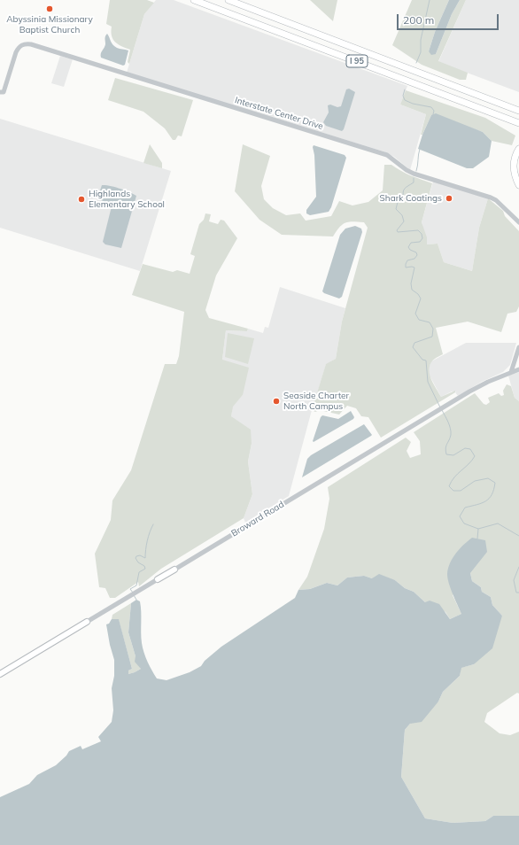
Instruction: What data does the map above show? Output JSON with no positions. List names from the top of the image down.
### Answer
{
  "streets": {
    "highway": ["I 95"],
    "main road": ["Broward Road"],
    "street": ["Interstate Center Drive"]
  },
  "places": [
    "Abyssinia Missionary Baptist Church",
    "Shark Coatings",
    "Highlands Elementary School",
    "Seaside Charter North Campus"
  ],
  "scale_bar": "200 m"
}
